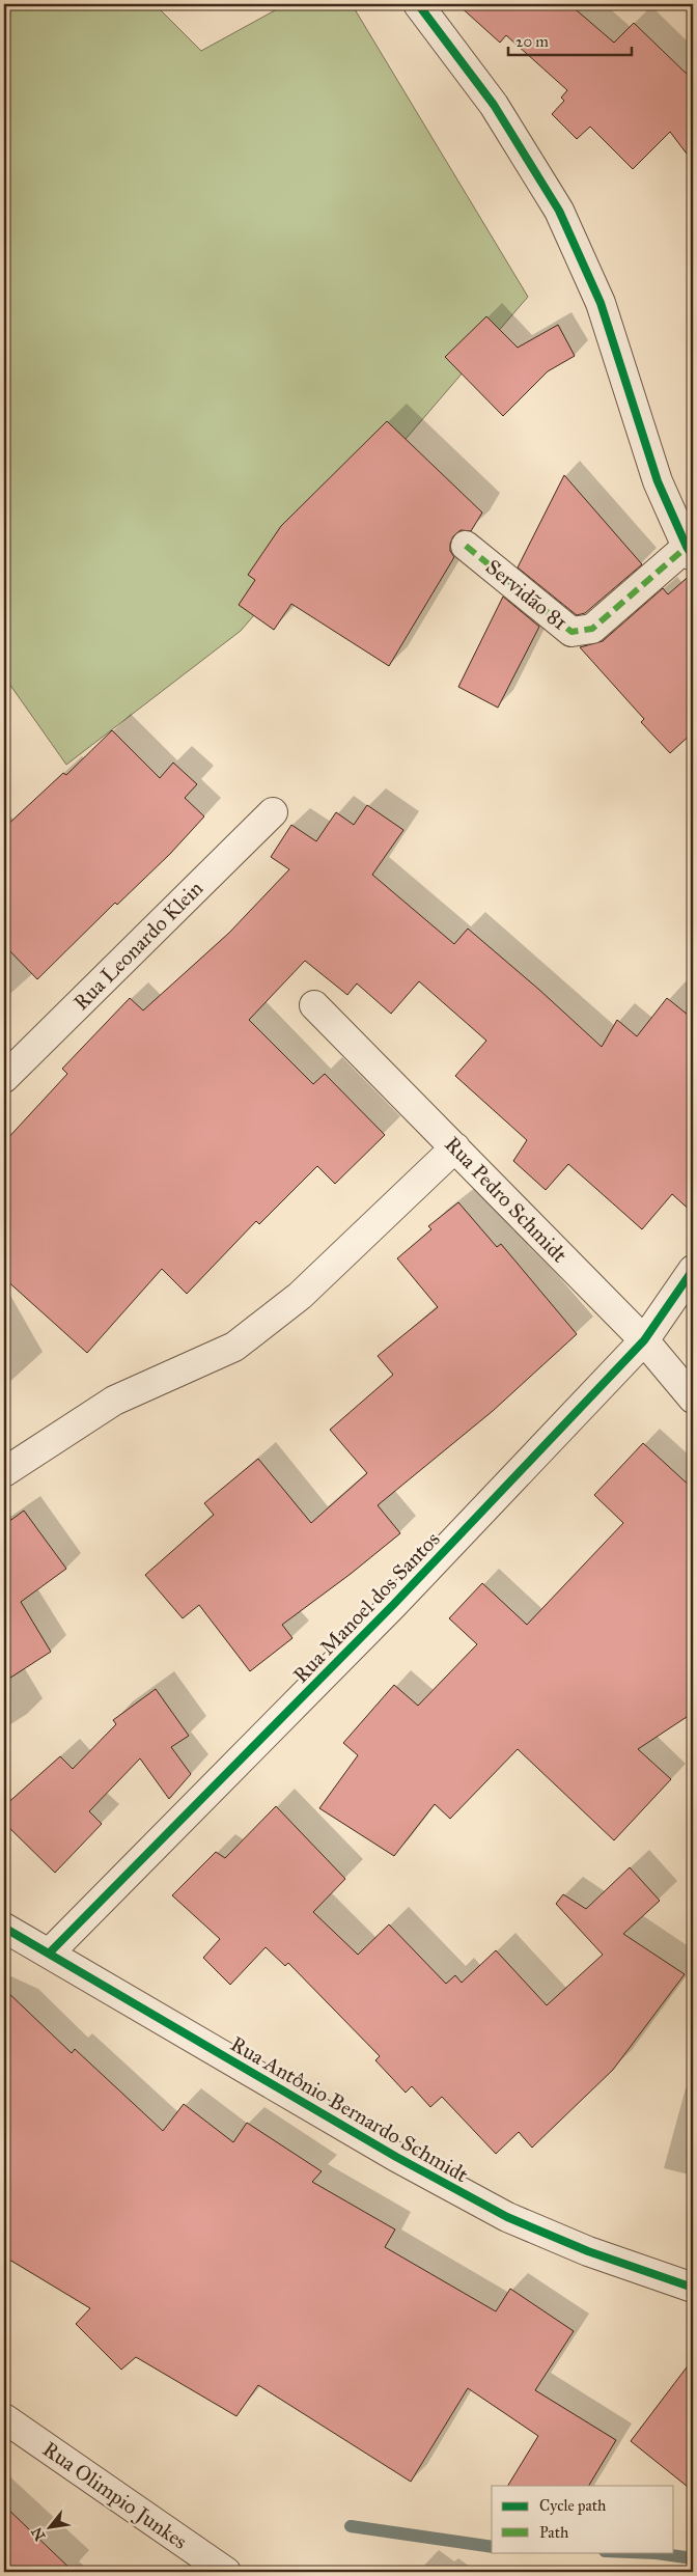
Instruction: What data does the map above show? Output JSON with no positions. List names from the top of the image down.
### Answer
{
  "streets": {
    "street": [
      "Servidão 81",
      "Rua Leonardo Klein",
      "Rua Pedro Schmidt",
      "Rua Manoel dos Santos",
      "Rua Antônio Bernardo Schmidt",
      "Rua Olimpio Junkes"
    ]
  },
  "crossings": [
    ["Rua Pedro Schmidt", "Rua Manoel dos Santos"],
    ["Rua Manoel dos Santos", "Rua Antônio Bernardo Schmidt"]
  ],
  "legend": ["Cycle path", "Path"],
  "scale_bar": "20 m",
  "north": "bottom left"
}
